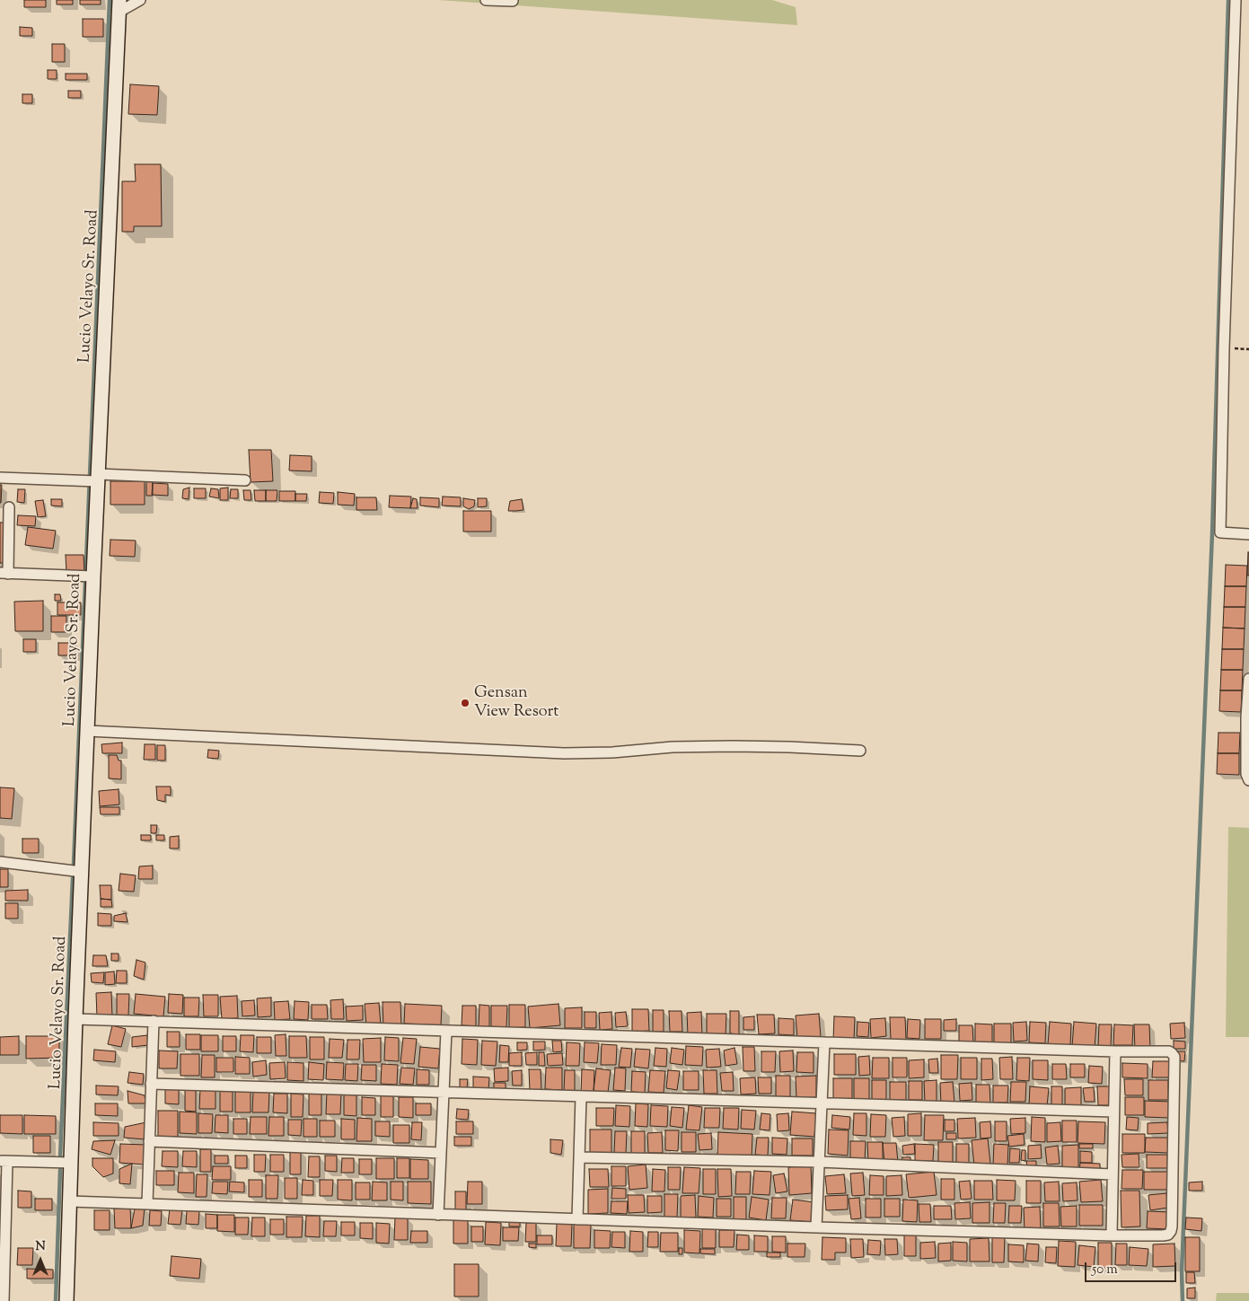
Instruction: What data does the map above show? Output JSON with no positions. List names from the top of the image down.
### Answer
{
  "streets": {
    "main road": ["Lucio Velayo Sr. Road"]
  },
  "places": ["Gensan View Resort"],
  "scale_bar": "50 m",
  "north": "top"
}
